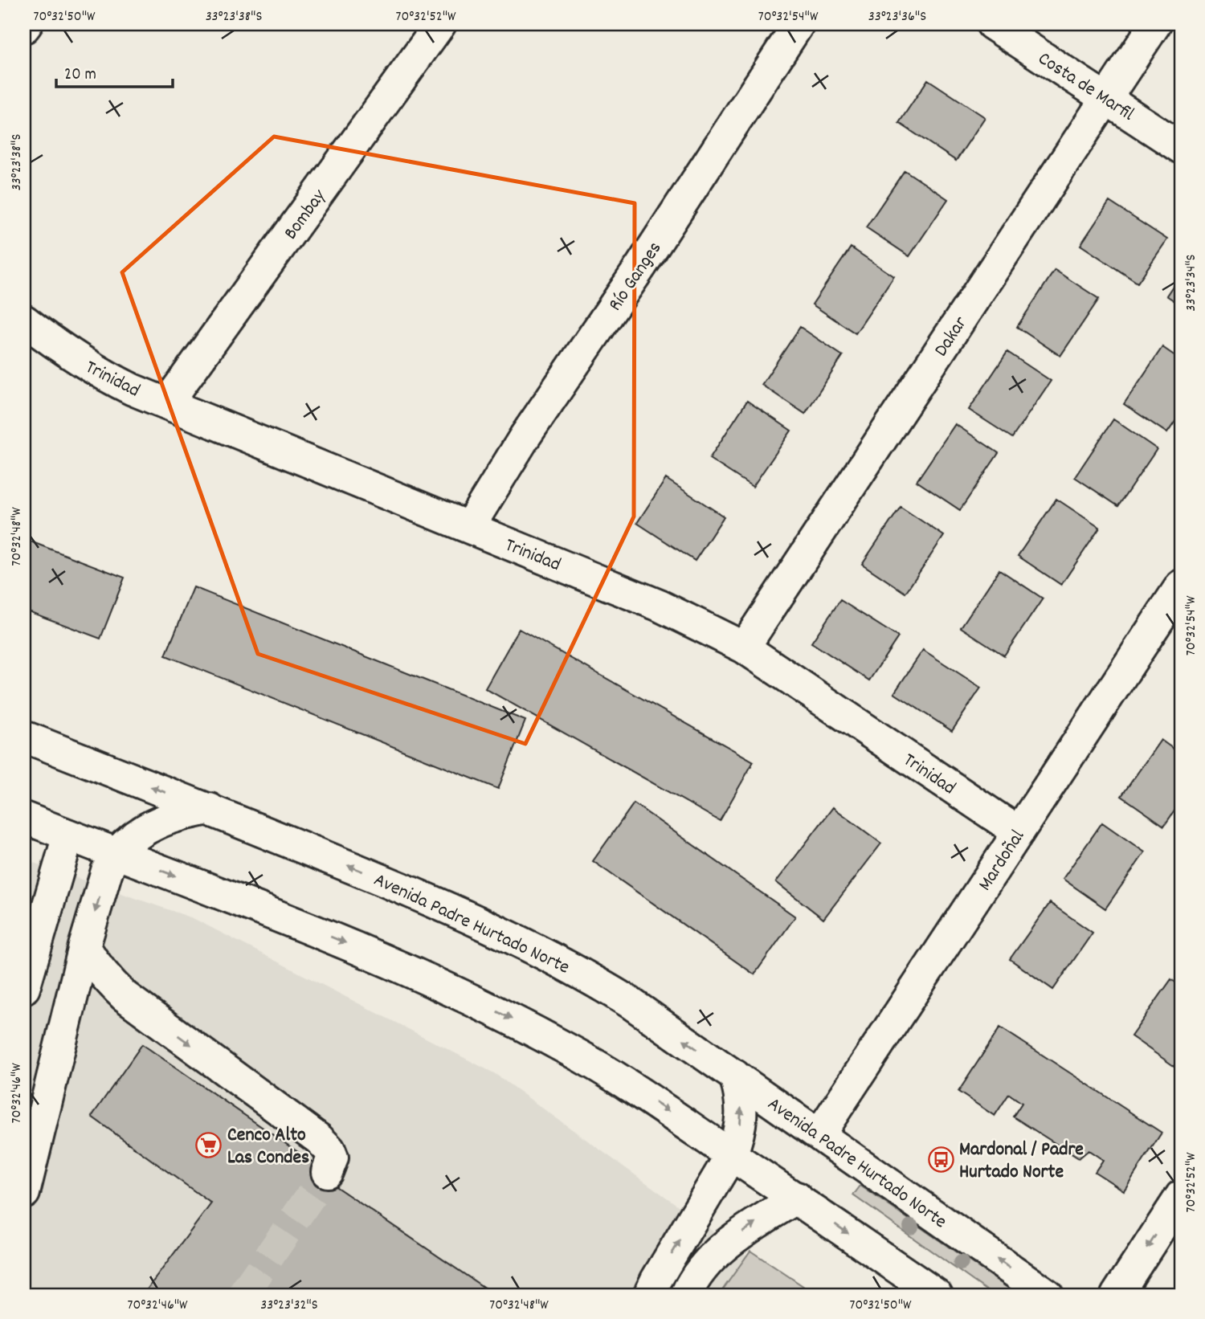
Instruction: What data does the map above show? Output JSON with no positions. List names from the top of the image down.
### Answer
{
  "streets": {
    "street": [
      "Costa de Marfil",
      "Bombay",
      "Río Ganges",
      "Dakar",
      "Trinidad",
      "Mardoñal",
      "Avenida Padre Hurtado Norte"
    ]
  },
  "crossings": [
    ["Costa de Marfil", "Dakar"],
    ["Bombay", "Trinidad"],
    ["Río Ganges", "Trinidad"],
    ["Dakar", "Trinidad"],
    ["Trinidad", "Mardoñal"],
    ["Mardoñal", "Avenida Padre Hurtado Norte"]
  ],
  "places": {
    "supermarket": ["Cenco Alto Las Condes"],
    "bus stop": ["Mardonal / Padre Hurtado Norte"]
  },
  "scale_bar": "20 m",
  "coordinates": [
    "70°32'50\"W",
    "33°23'38\"S",
    "70°32'52\"W",
    "70°32'54\"W",
    "33°23'36\"S",
    "33°23'34\"S",
    "70°32'48\"W",
    "70°32'46\"W",
    "33°23'32\"S"
  ]
}
